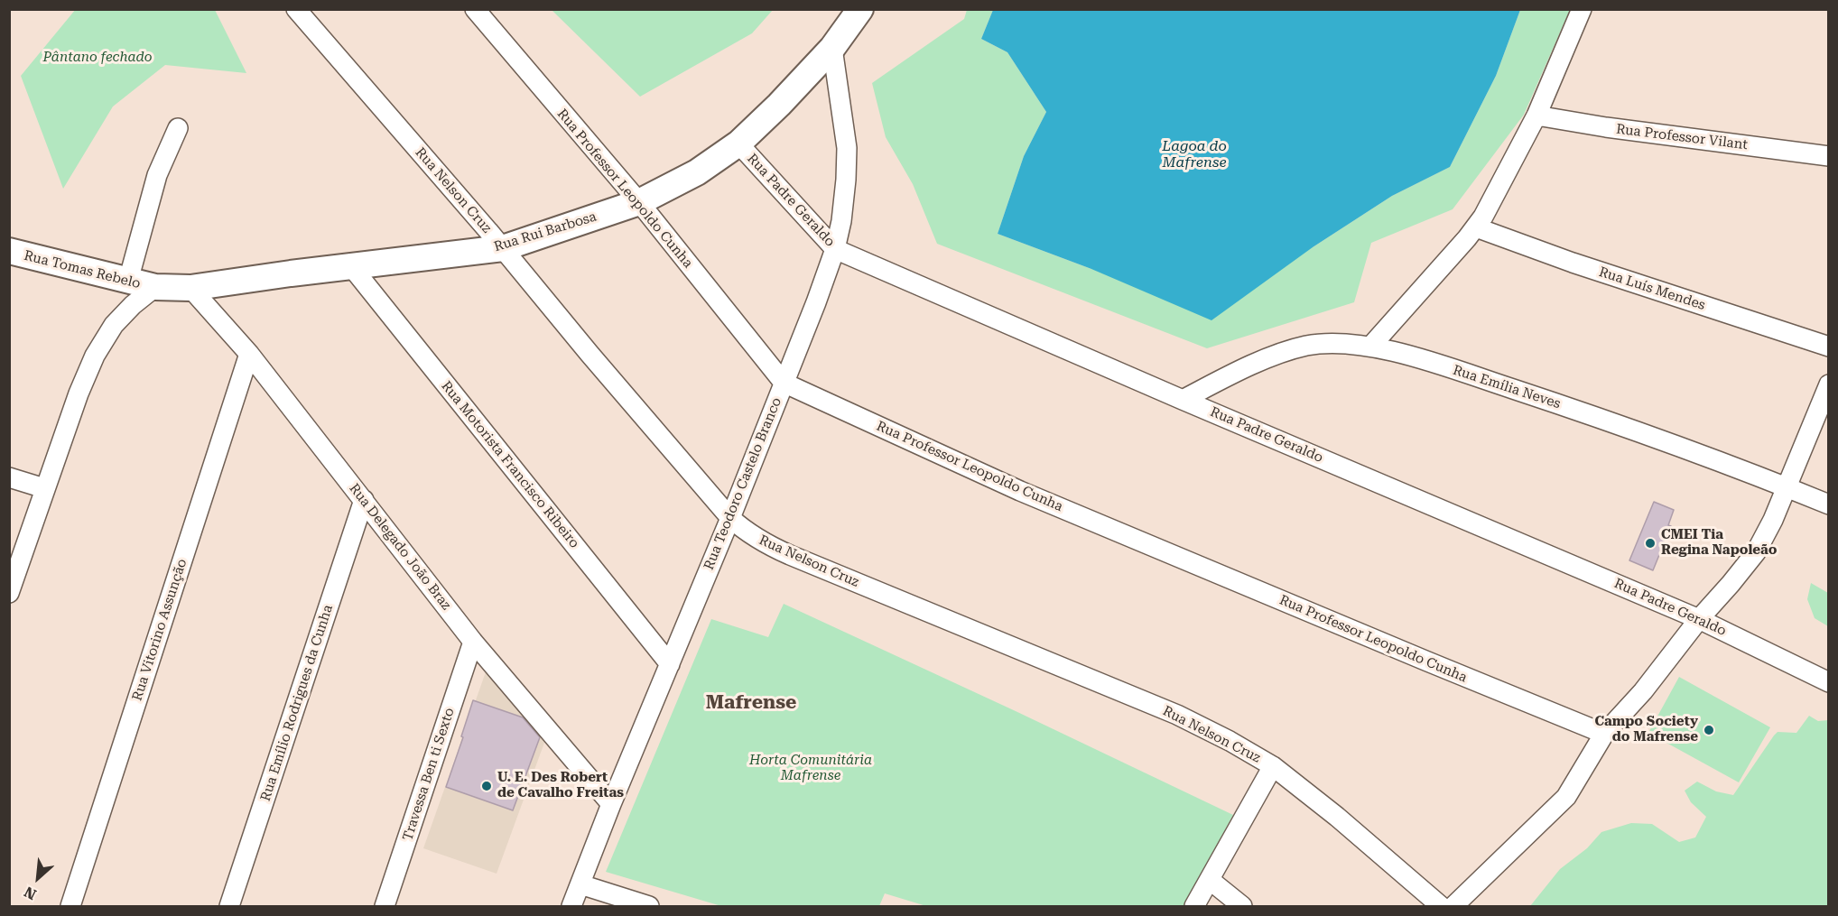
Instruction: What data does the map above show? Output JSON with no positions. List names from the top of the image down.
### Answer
{
  "streets": {
    "street": [
      "Rua Professor Vilant",
      "Rua Professor Leopoldo Cunha",
      "Rua Nelson Cruz",
      "Rua Padre Geraldo",
      "Rua Rui Barbosa",
      "Rua Tomas Rebelo",
      "Rua Luís Mendes",
      "Rua Emília Neves",
      "Rua Motorista Francisco Ribeiro",
      "Rua Teodoro Castelo Branco",
      "Rua Delegado João Braz",
      "Rua Vitorino Assunção",
      "Rua Emílio Rodrigues da Cunha",
      "Travessa Ben ti Sexto"
    ]
  },
  "crossings": [
    ["Rua Professor Leopoldo Cunha", "Rua Rui Barbosa"],
    ["Rua Professor Leopoldo Cunha", "Rua Teodoro Castelo Branco"],
    ["Rua Nelson Cruz", "Rua Rui Barbosa"],
    ["Rua Nelson Cruz", "Rua Teodoro Castelo Branco"],
    ["Rua Padre Geraldo", "Rua Rui Barbosa"],
    ["Rua Padre Geraldo", "Rua Emília Neves"],
    ["Rua Padre Geraldo", "Rua Teodoro Castelo Branco"],
    ["Rua Rui Barbosa", "Rua Tomas Rebelo"],
    ["Rua Rui Barbosa", "Rua Motorista Francisco Ribeiro"],
    ["Rua Rui Barbosa", "Rua Teodoro Castelo Branco"],
    ["Rua Rui Barbosa", "Rua Delegado João Braz"],
    ["Rua Motorista Francisco Ribeiro", "Rua Teodoro Castelo Branco"],
    ["Rua Teodoro Castelo Branco", "Rua Delegado João Braz"],
    ["Rua Delegado João Braz", "Rua Vitorino Assunção"],
    ["Rua Delegado João Braz", "Rua Emílio Rodrigues da Cunha"],
    ["Rua Delegado João Braz", "Travessa Ben ti Sexto"]
  ],
  "districts": ["Mafrense"],
  "water": ["Lagoa do Mafrense"],
  "parks": ["Pântano fechado", "Horta Comunitária Mafrense"],
  "places": ["CMEI Tia Regina Napoleão", "Campo Society do Mafrense", "U. E. Des Robert de Cavalho Freitas"],
  "north": "bottom left"
}
